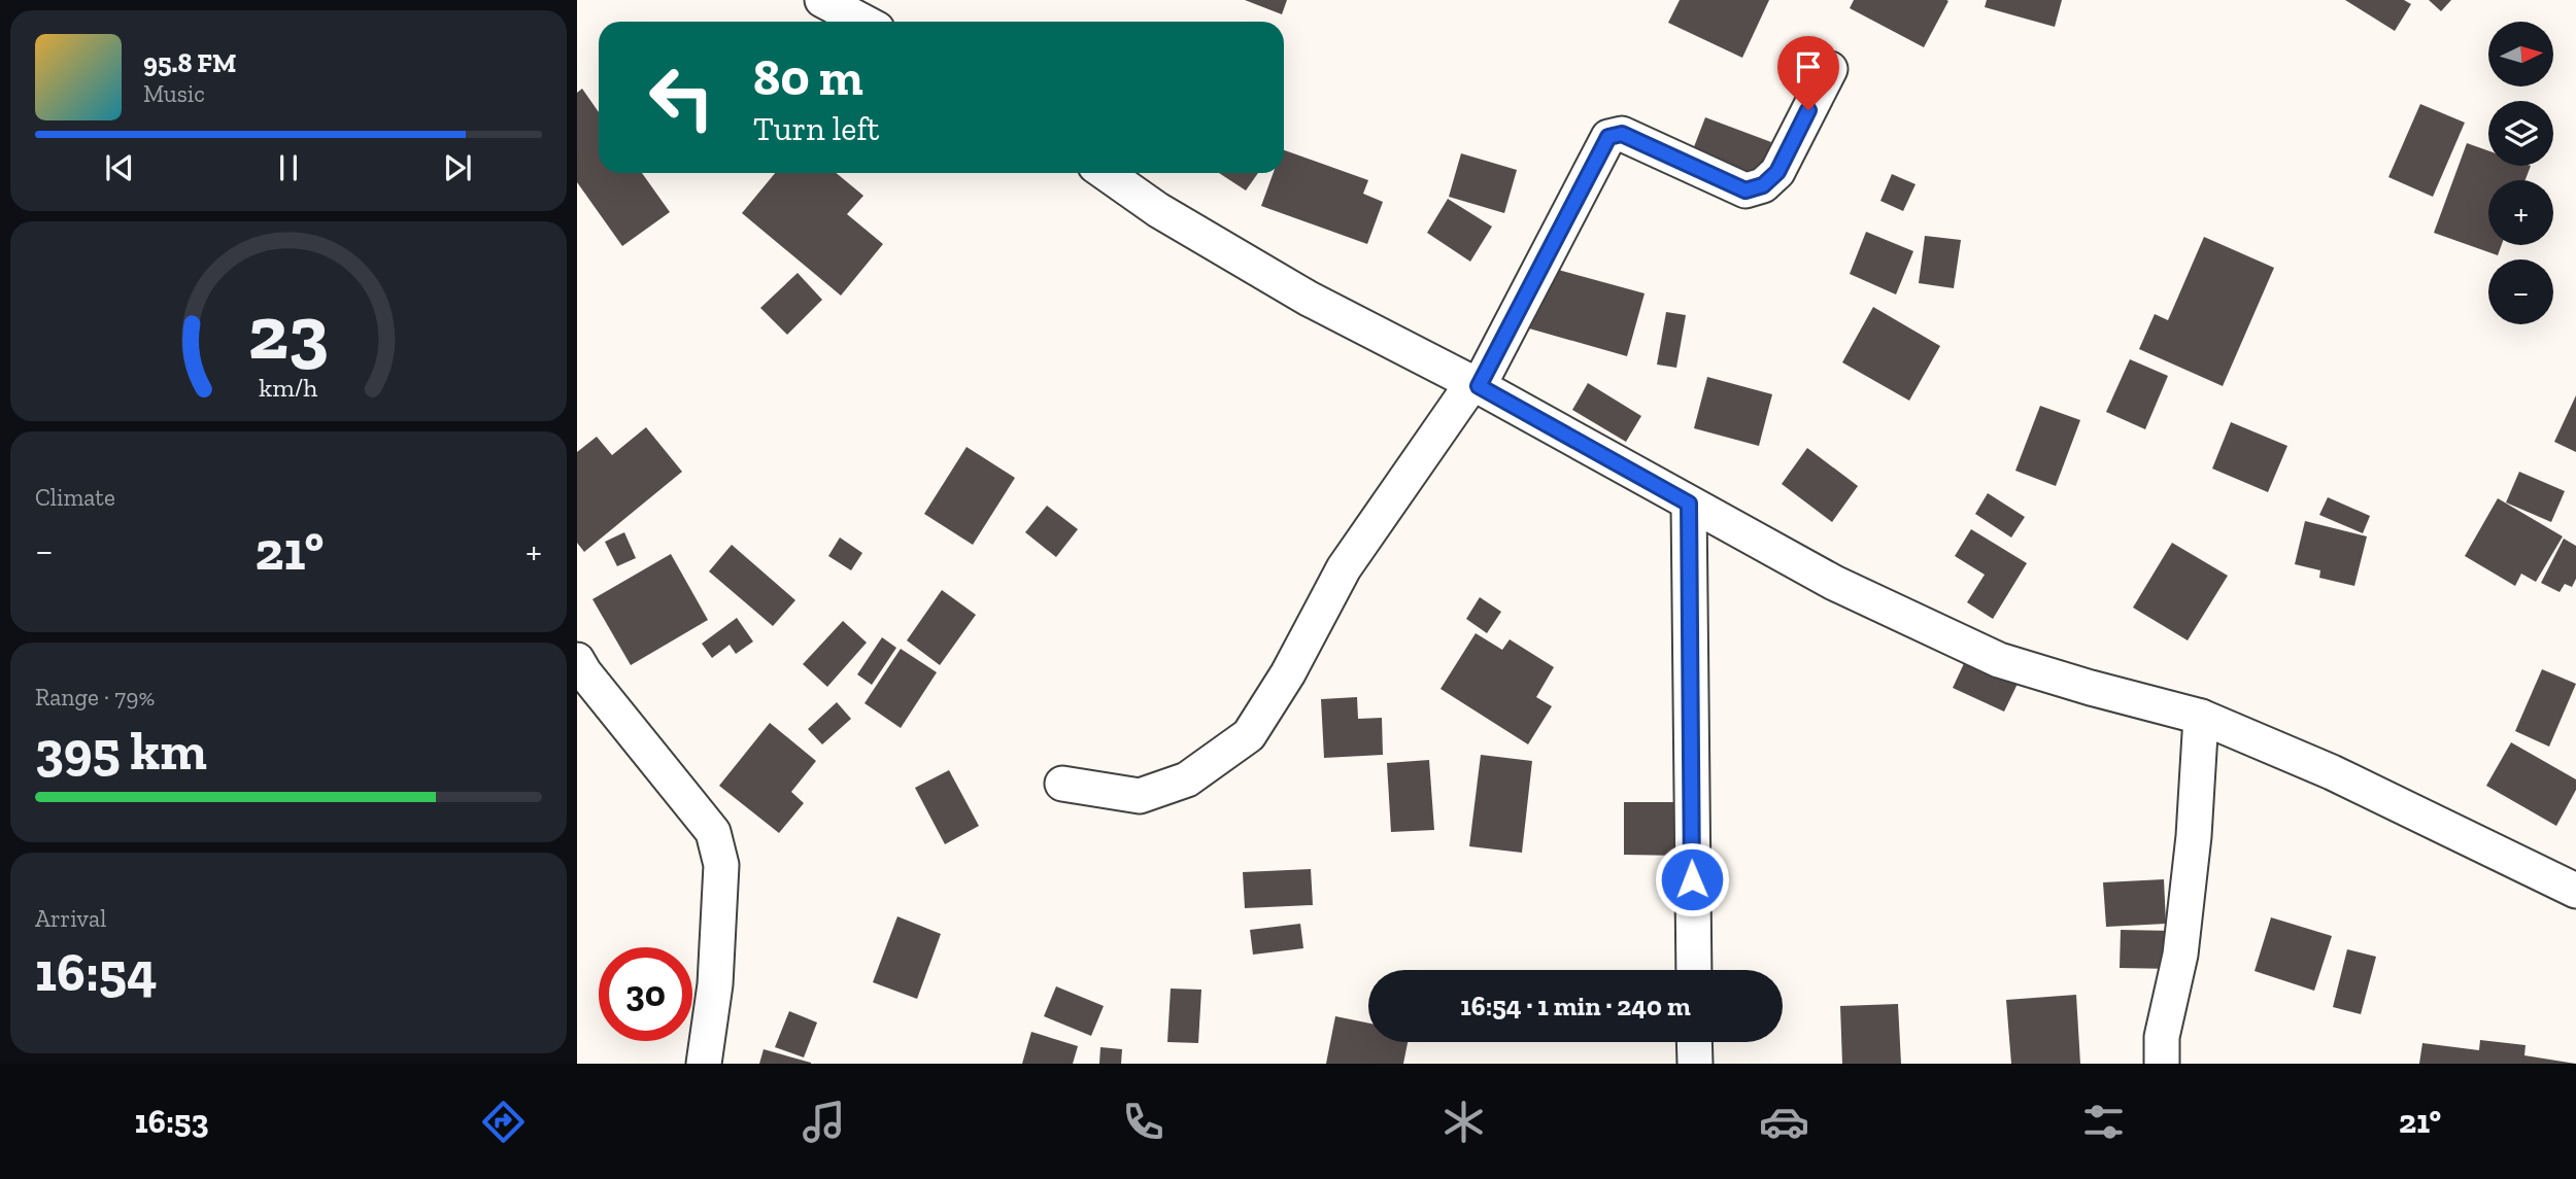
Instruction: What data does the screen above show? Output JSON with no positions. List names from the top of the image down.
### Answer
{
  "north": "right",
  "page": {
    "map_buttons": ["+", "−"],
    "turn": ["80 m", "Turn left"],
    "song": ["95.8 FM", "Music"],
    "tile": [
      "Climate",
      ["Range · 79%", "395 km"],
      ["Arrival", "16:54"]
    ],
    "heat": ["−", "21°", "+"],
    "limit": "30",
    "trip": "16:54 · 1 min · 240 m",
    "tabs": ["16:53", "21°"],
    "gauge": ["23", "km/h"]
  }
}
